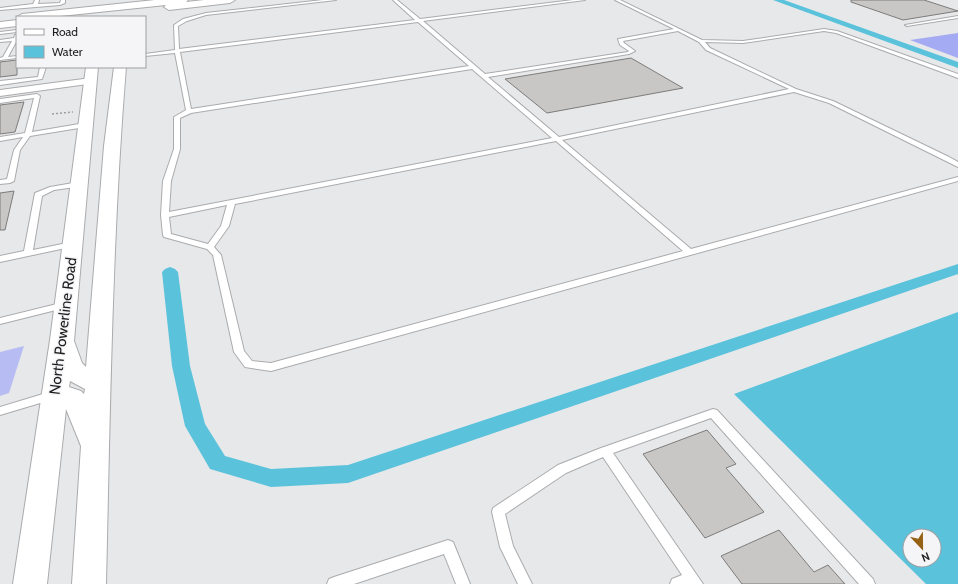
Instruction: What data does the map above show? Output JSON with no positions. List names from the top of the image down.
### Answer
{
  "streets": {
    "main road": ["North Powerline Road"]
  },
  "legend": ["Road", "Water"],
  "north": "bottom"
}
